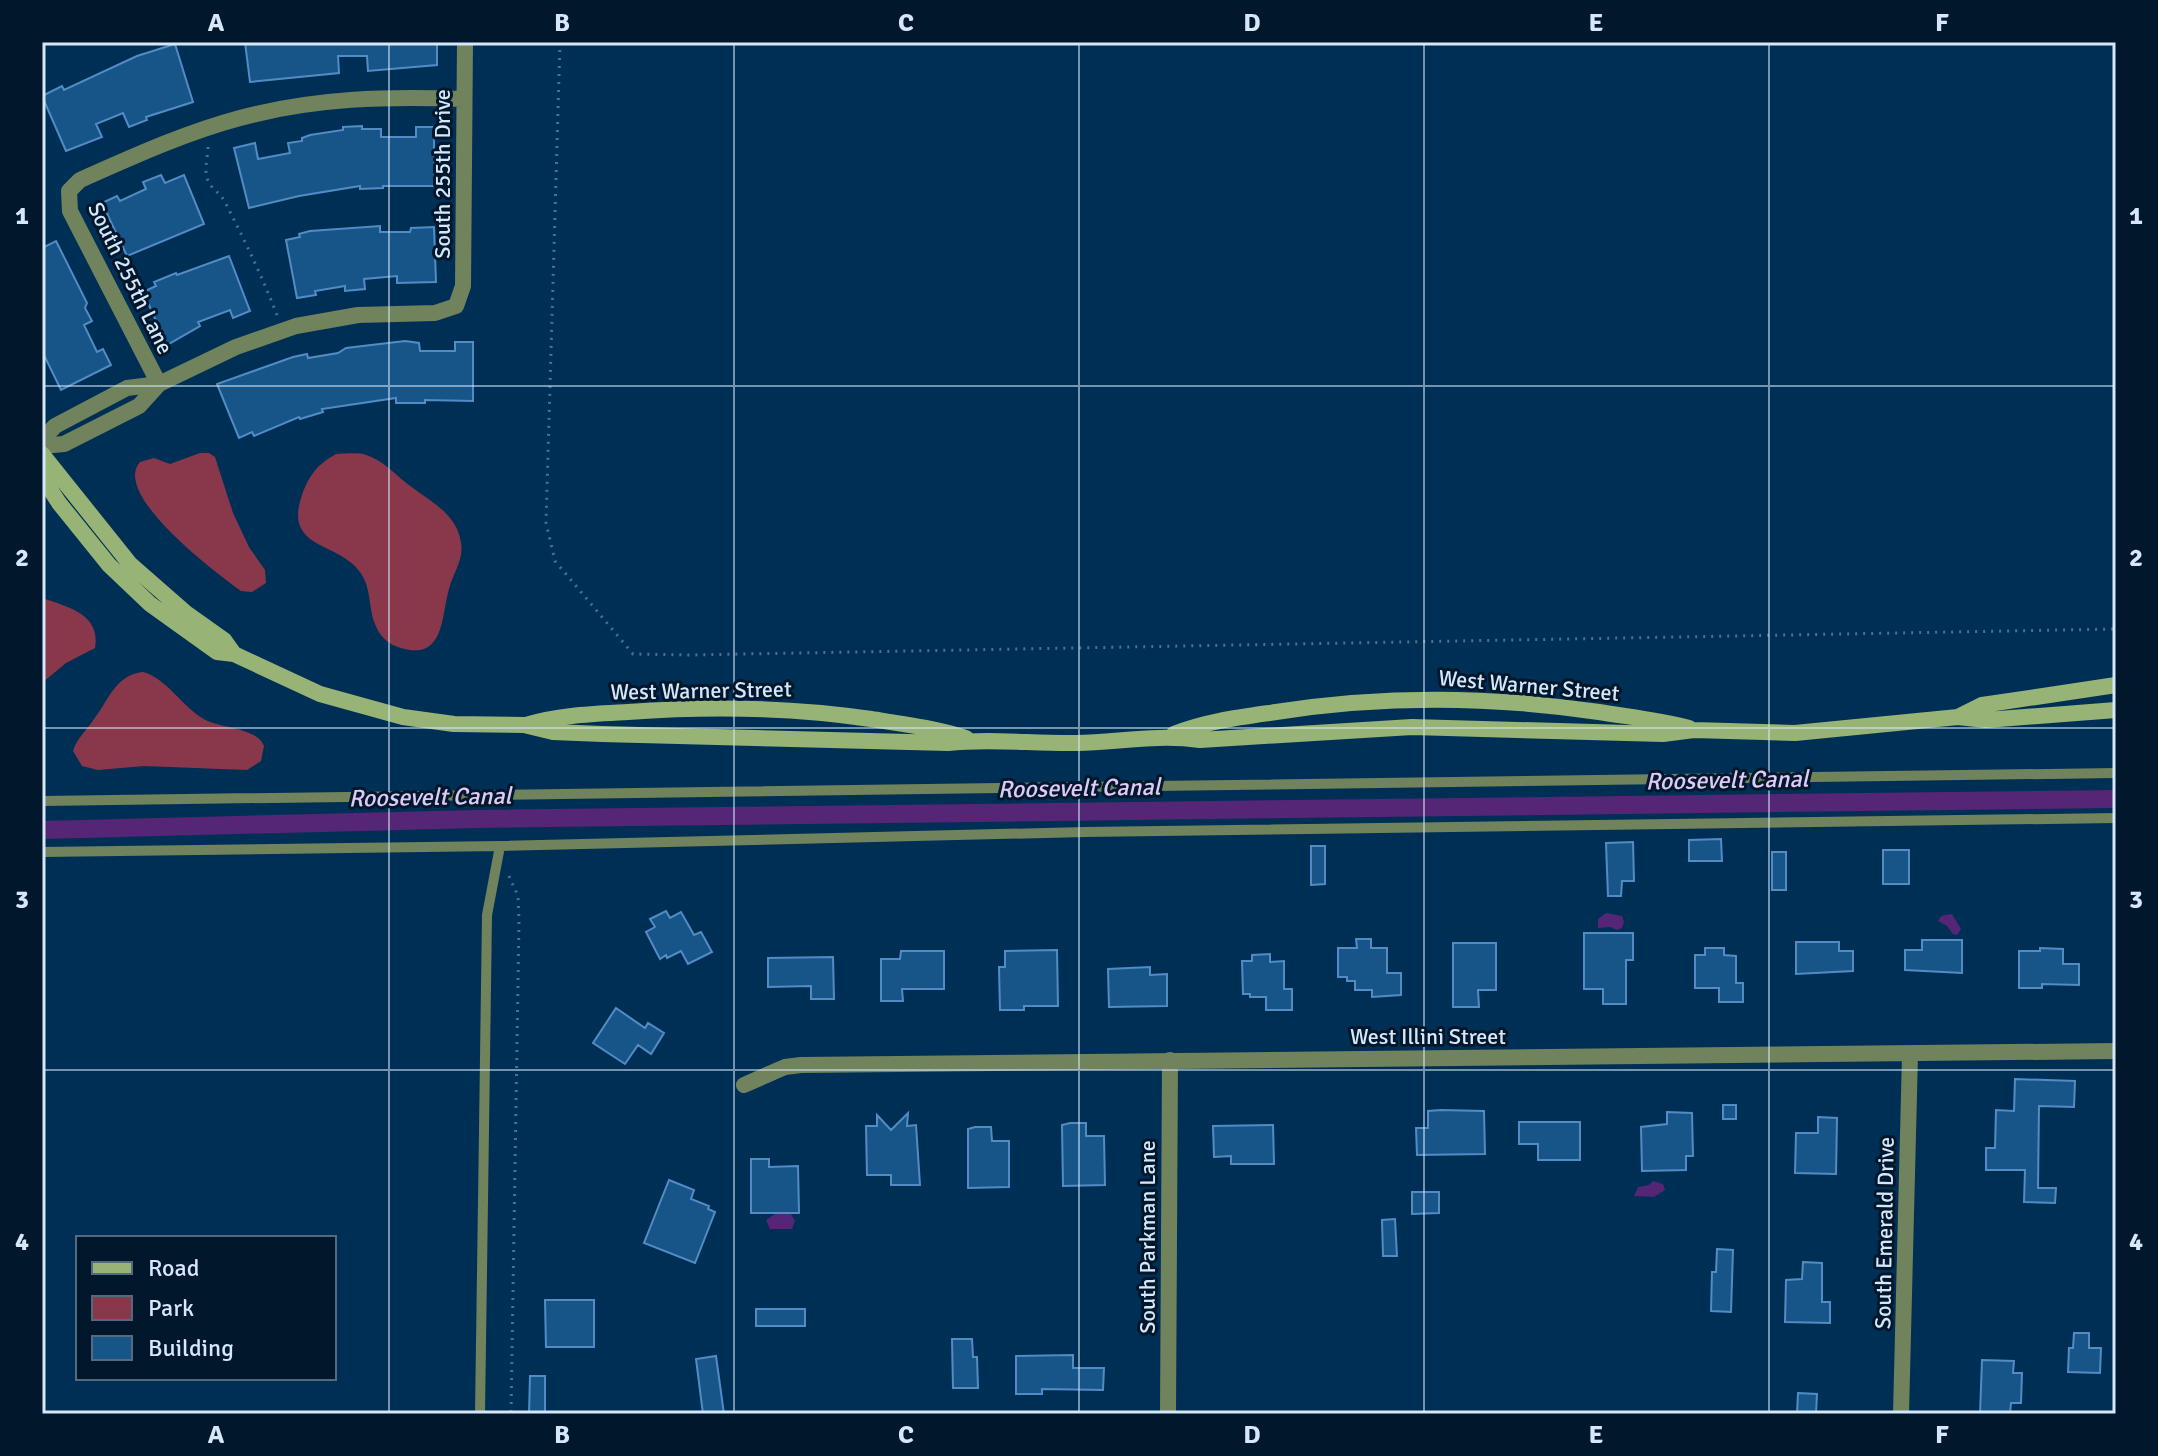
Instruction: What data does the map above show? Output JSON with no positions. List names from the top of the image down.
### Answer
{
  "streets": {
    "street": [
      "South 255th Drive",
      "South 255th Lane",
      "West Warner Street",
      "West Illini Street",
      "South Emerald Drive",
      "South Parkman Lane"
    ]
  },
  "crossings": [
    ["South 255th Drive", "South 255th Lane"],
    ["West Illini Street", "South Emerald Drive"],
    ["West Illini Street", "South Parkman Lane"]
  ],
  "water": ["Roosevelt Canal"],
  "legend": ["Road", "Park", "Building"],
  "grid": {
    "columns": [
      "A",
      "B",
      "C",
      "D",
      "E",
      "F"
    ],
    "rows": [
      "1",
      "2",
      "3",
      "4"
    ]
  }
}
